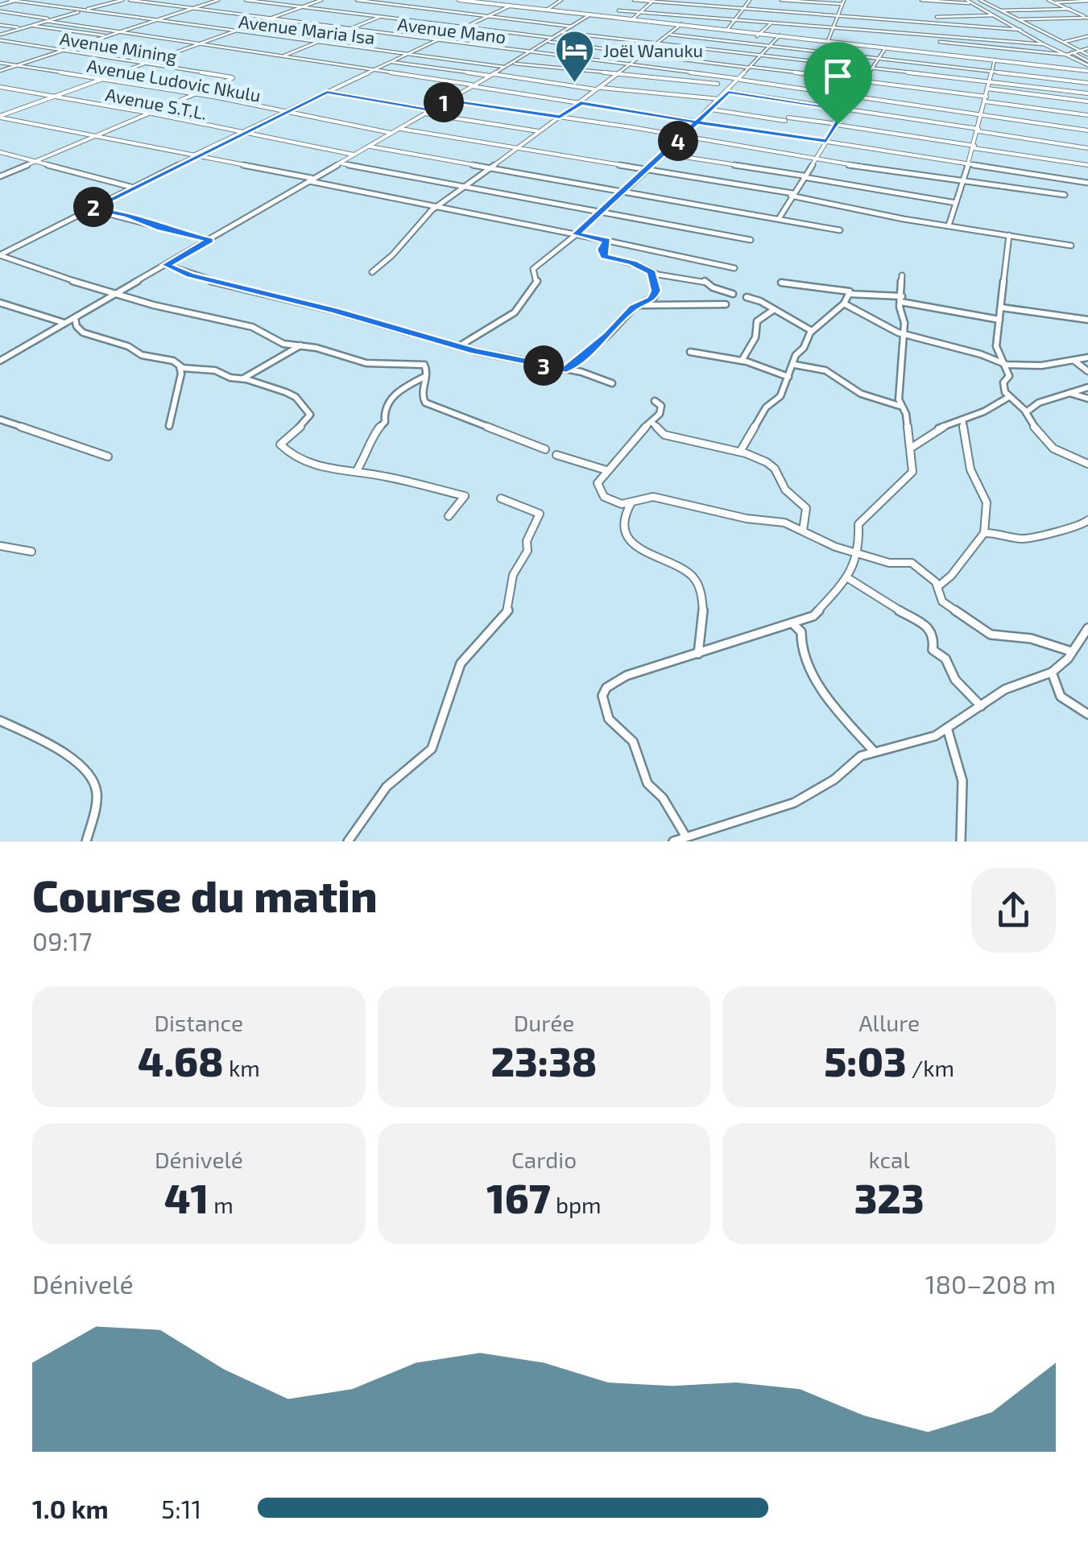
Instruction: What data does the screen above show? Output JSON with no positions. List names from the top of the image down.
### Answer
{
  "streets": {
    "street": [
      "Avenue Maria Isa",
      "Avenue Mano",
      "Avenue Mining",
      "Avenue Ludovic Nkulu",
      "Avenue S.T.L."
    ]
  },
  "crossings": [
    ["Avenue Mining", "Avenue Ludovic Nkulu"]
  ],
  "places": {
    "hotel": ["Joël Wanuku"]
  },
  "page": {
    "pins": [
      "1",
      "4",
      "2",
      "3"
    ],
    "heading": ["Course du matin", "09:17"],
    "stats": [
      ["Distance", "4.68 km"],
      ["Durée", "23:38"],
      ["Allure", "5:03 /km"],
      ["Dénivelé", "41 m"],
      ["Cardio", "167 bpm"],
      ["kcal", "323"]
    ],
    "chart": ["Dénivelé", "180–208 m"],
    "list": [
      {
        "name": "1.0 km",
        "note": "5:11"
      }
    ]
  }
}
